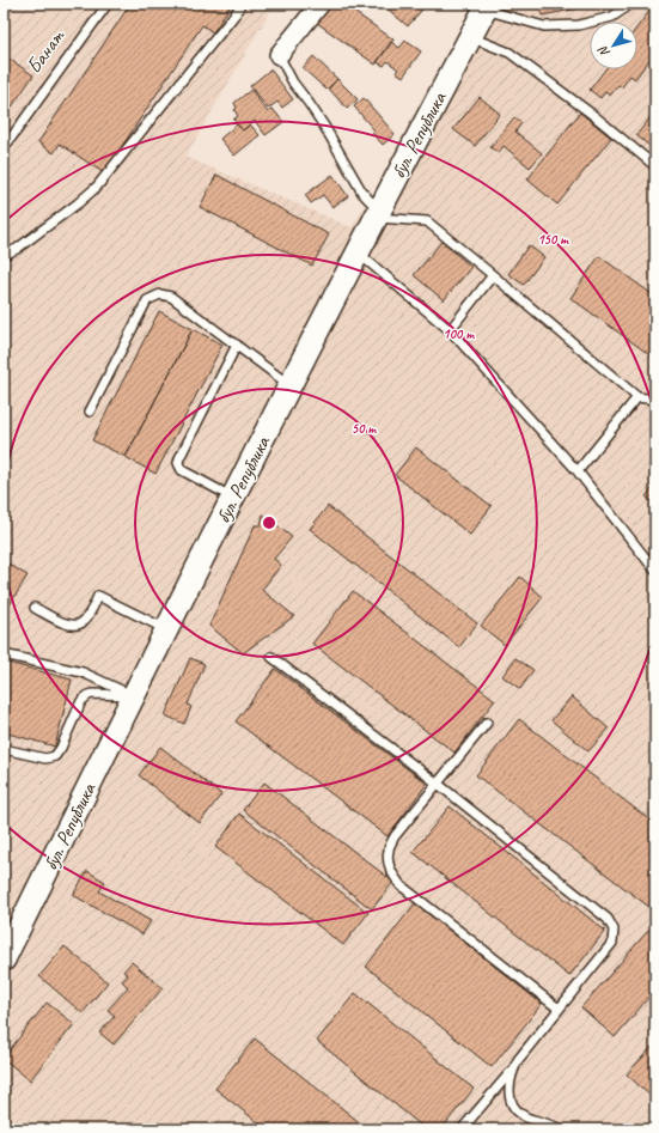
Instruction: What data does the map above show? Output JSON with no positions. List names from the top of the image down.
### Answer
{
  "streets": {
    "street": ["бул. Република"],
    "lane": ["Банат"]
  },
  "north": "bottom left",
  "rings": ["150 m", "100 m", "50 m"]
}
